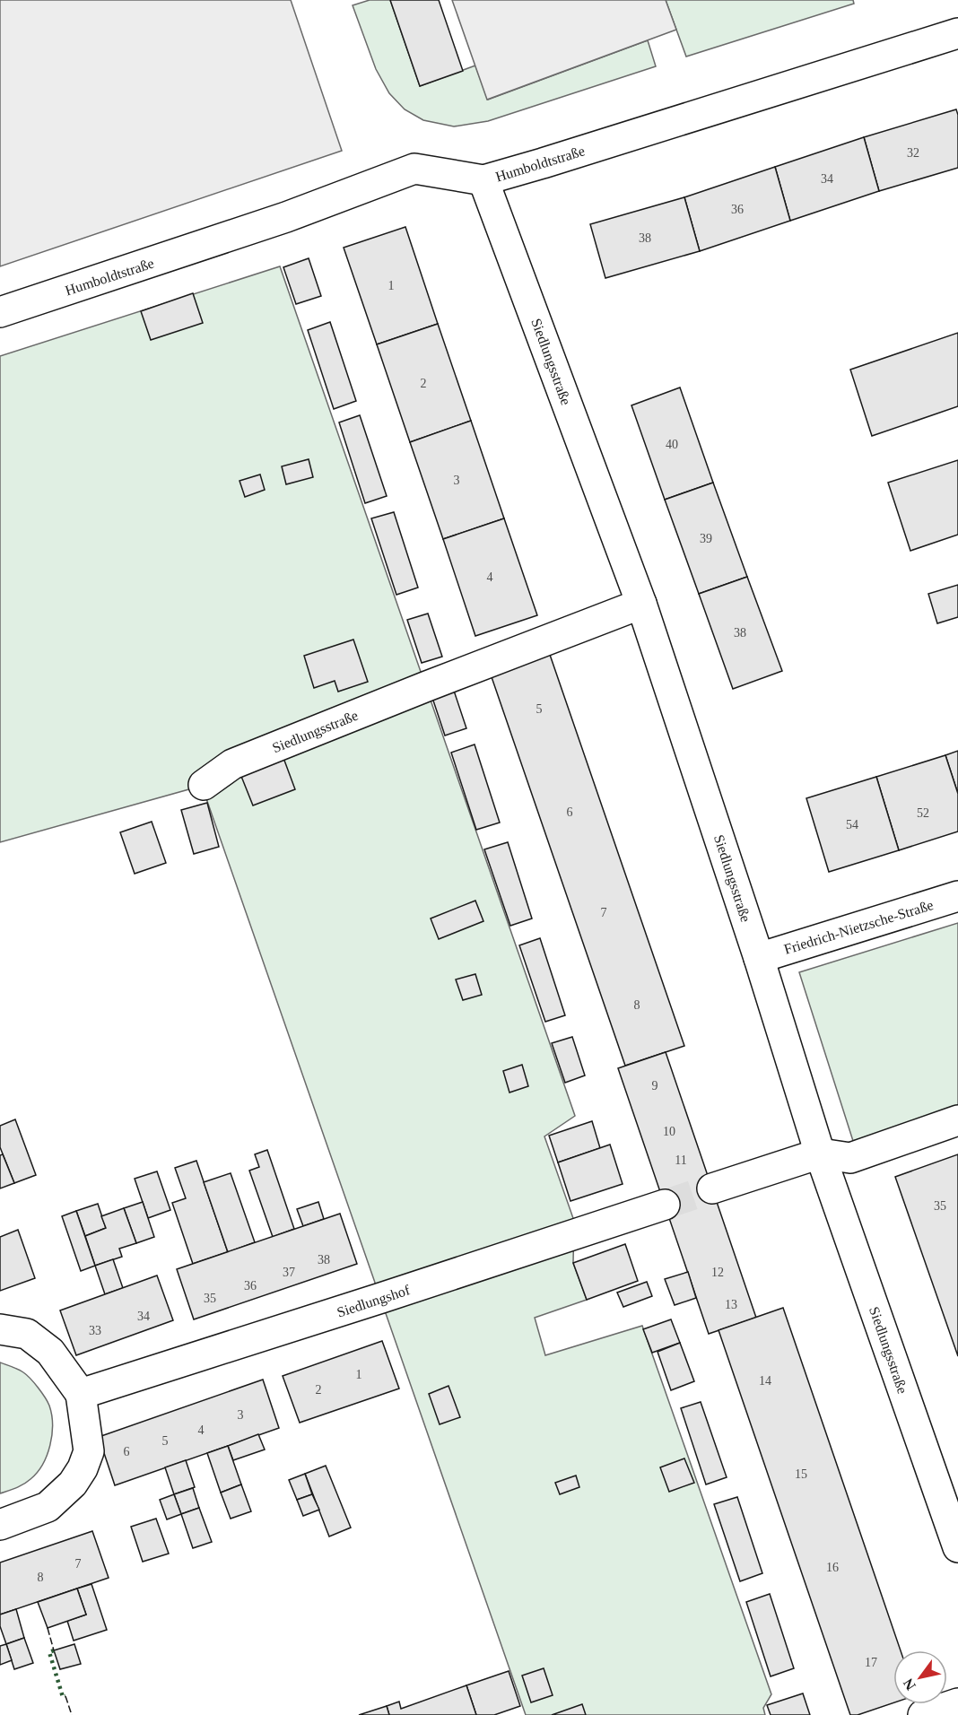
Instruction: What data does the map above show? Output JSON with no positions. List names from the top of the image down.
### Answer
{
  "streets": {
    "street": [
      "Humboldtstraße",
      "Siedlungsstraße",
      "Friedrich-Nietzsche-Straße",
      "Siedlungshof"
    ]
  },
  "crossings": [
    ["Humboldtstraße", "Siedlungsstraße"],
    ["Siedlungsstraße", "Friedrich-Nietzsche-Straße"]
  ],
  "house_numbers": [
    "32",
    "34",
    "36",
    "38",
    "1",
    "2",
    "40",
    "3",
    "39",
    "4",
    "38",
    "5",
    "6",
    "52",
    "54",
    "7",
    "8",
    "9",
    "10",
    "11",
    "35",
    "38",
    "37",
    "12",
    "36",
    "35",
    "13",
    "34",
    "33",
    "1",
    "14",
    "2",
    "3",
    "4",
    "5",
    "6",
    "15",
    "7",
    "16",
    "8",
    "17"
  ],
  "north": "bottom left"
}
